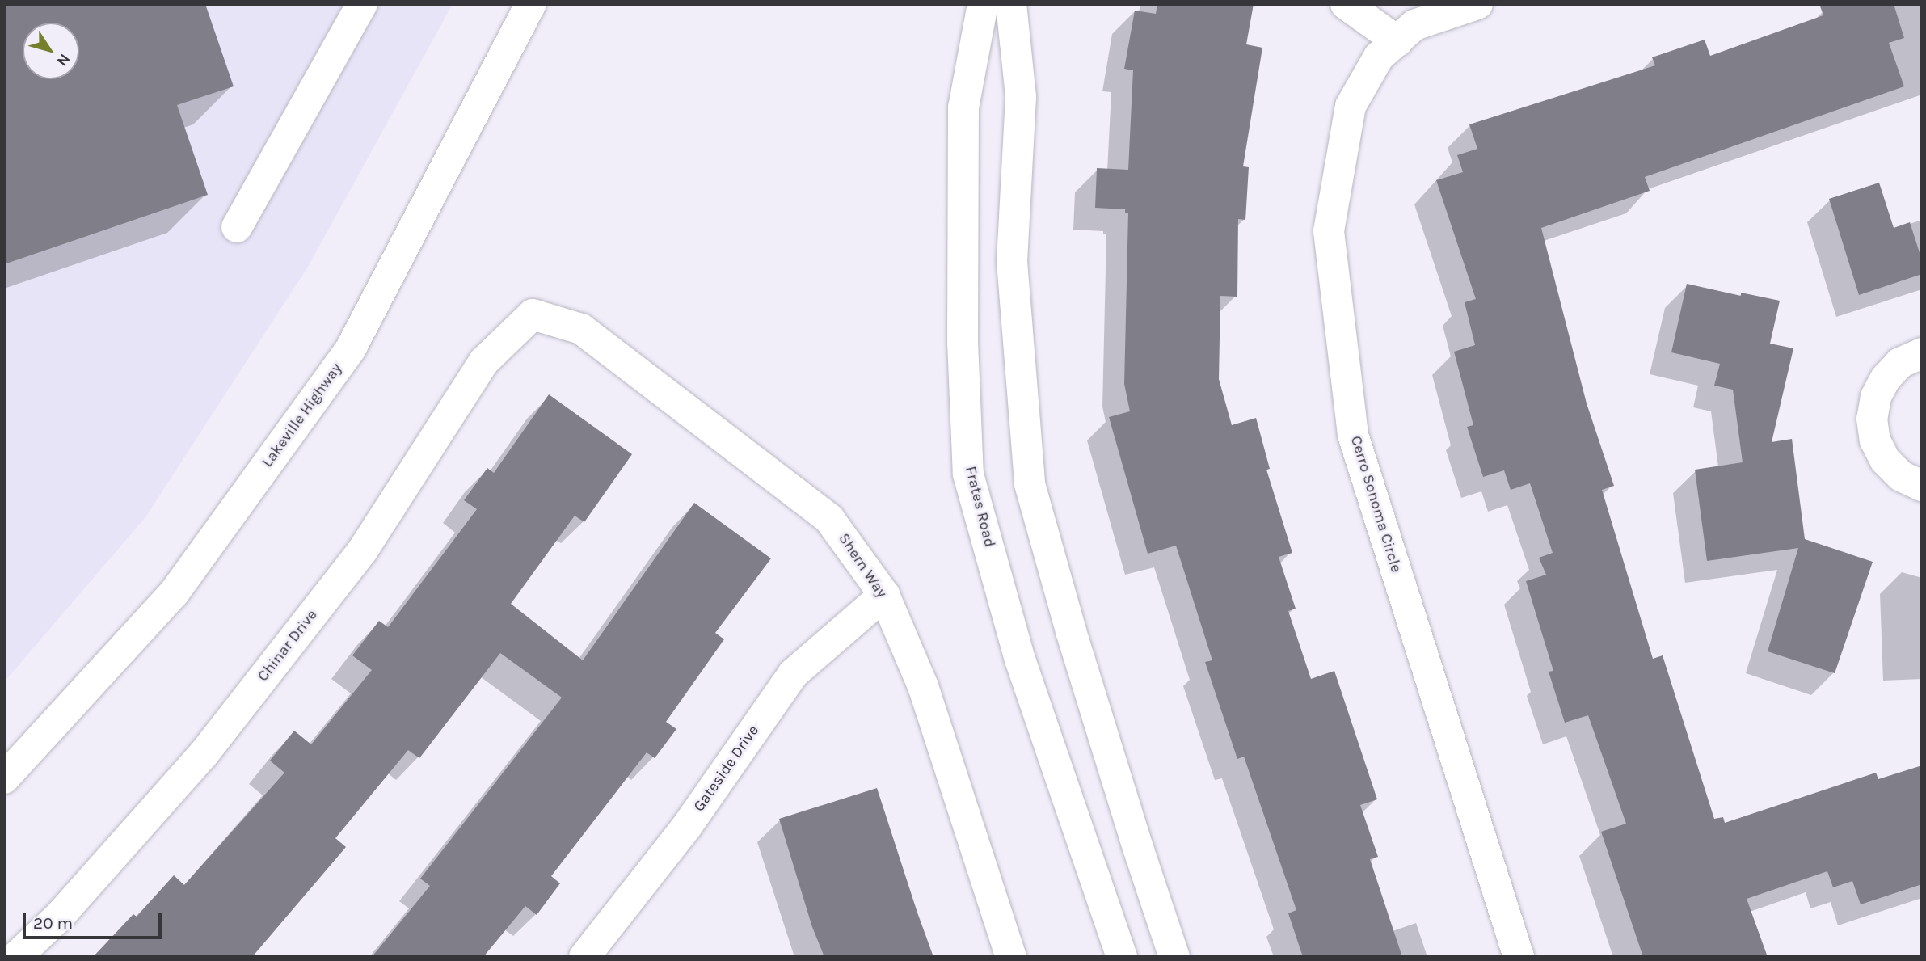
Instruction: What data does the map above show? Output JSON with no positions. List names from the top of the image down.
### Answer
{
  "streets": {
    "street": [
      "Lakeville Highway",
      "Cerro Sonoma Circle",
      "Frates Road",
      "Shern Way",
      "Chinar Drive",
      "Gateside Drive"
    ]
  },
  "crossings": [
    ["Shern Way", "Chinar Drive"],
    ["Shern Way", "Gateside Drive"]
  ],
  "scale_bar": "20 m",
  "north": "bottom right"
}
